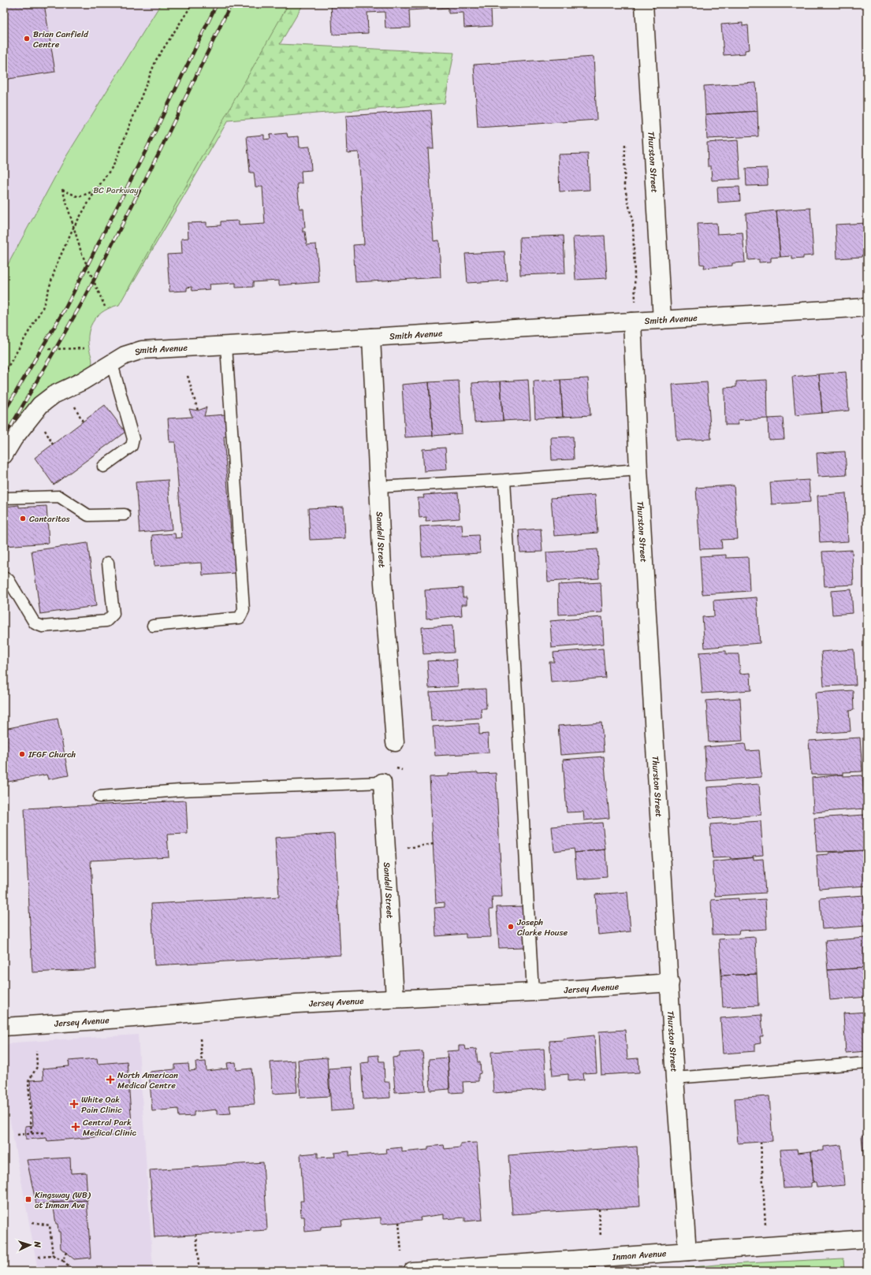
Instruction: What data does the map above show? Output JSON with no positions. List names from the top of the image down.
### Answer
{
  "streets": {
    "street": [
      "Thurston Street",
      "Smith Avenue",
      "Sandell Street",
      "Jersey Avenue",
      "Inman Avenue"
    ]
  },
  "crossings": [
    ["Thurston Street", "Smith Avenue"],
    ["Thurston Street", "Jersey Avenue"],
    ["Thurston Street", "Inman Avenue"],
    ["Smith Avenue", "Sandell Street"],
    ["Sandell Street", "Jersey Avenue"]
  ],
  "parks": ["BC Parkway"],
  "places": {
    "other": [
      "Brian Canfield Centre",
      "Cantaritos",
      "IFGF Church",
      "Joseph Clarke House"
    ],
    "health": ["North American Medical Centre", "White Oak Pain Clinic", "Central Park Medical Clinic"],
    "transit": ["Kingsway (WB) at Inman Ave"]
  },
  "north": "right"
}
